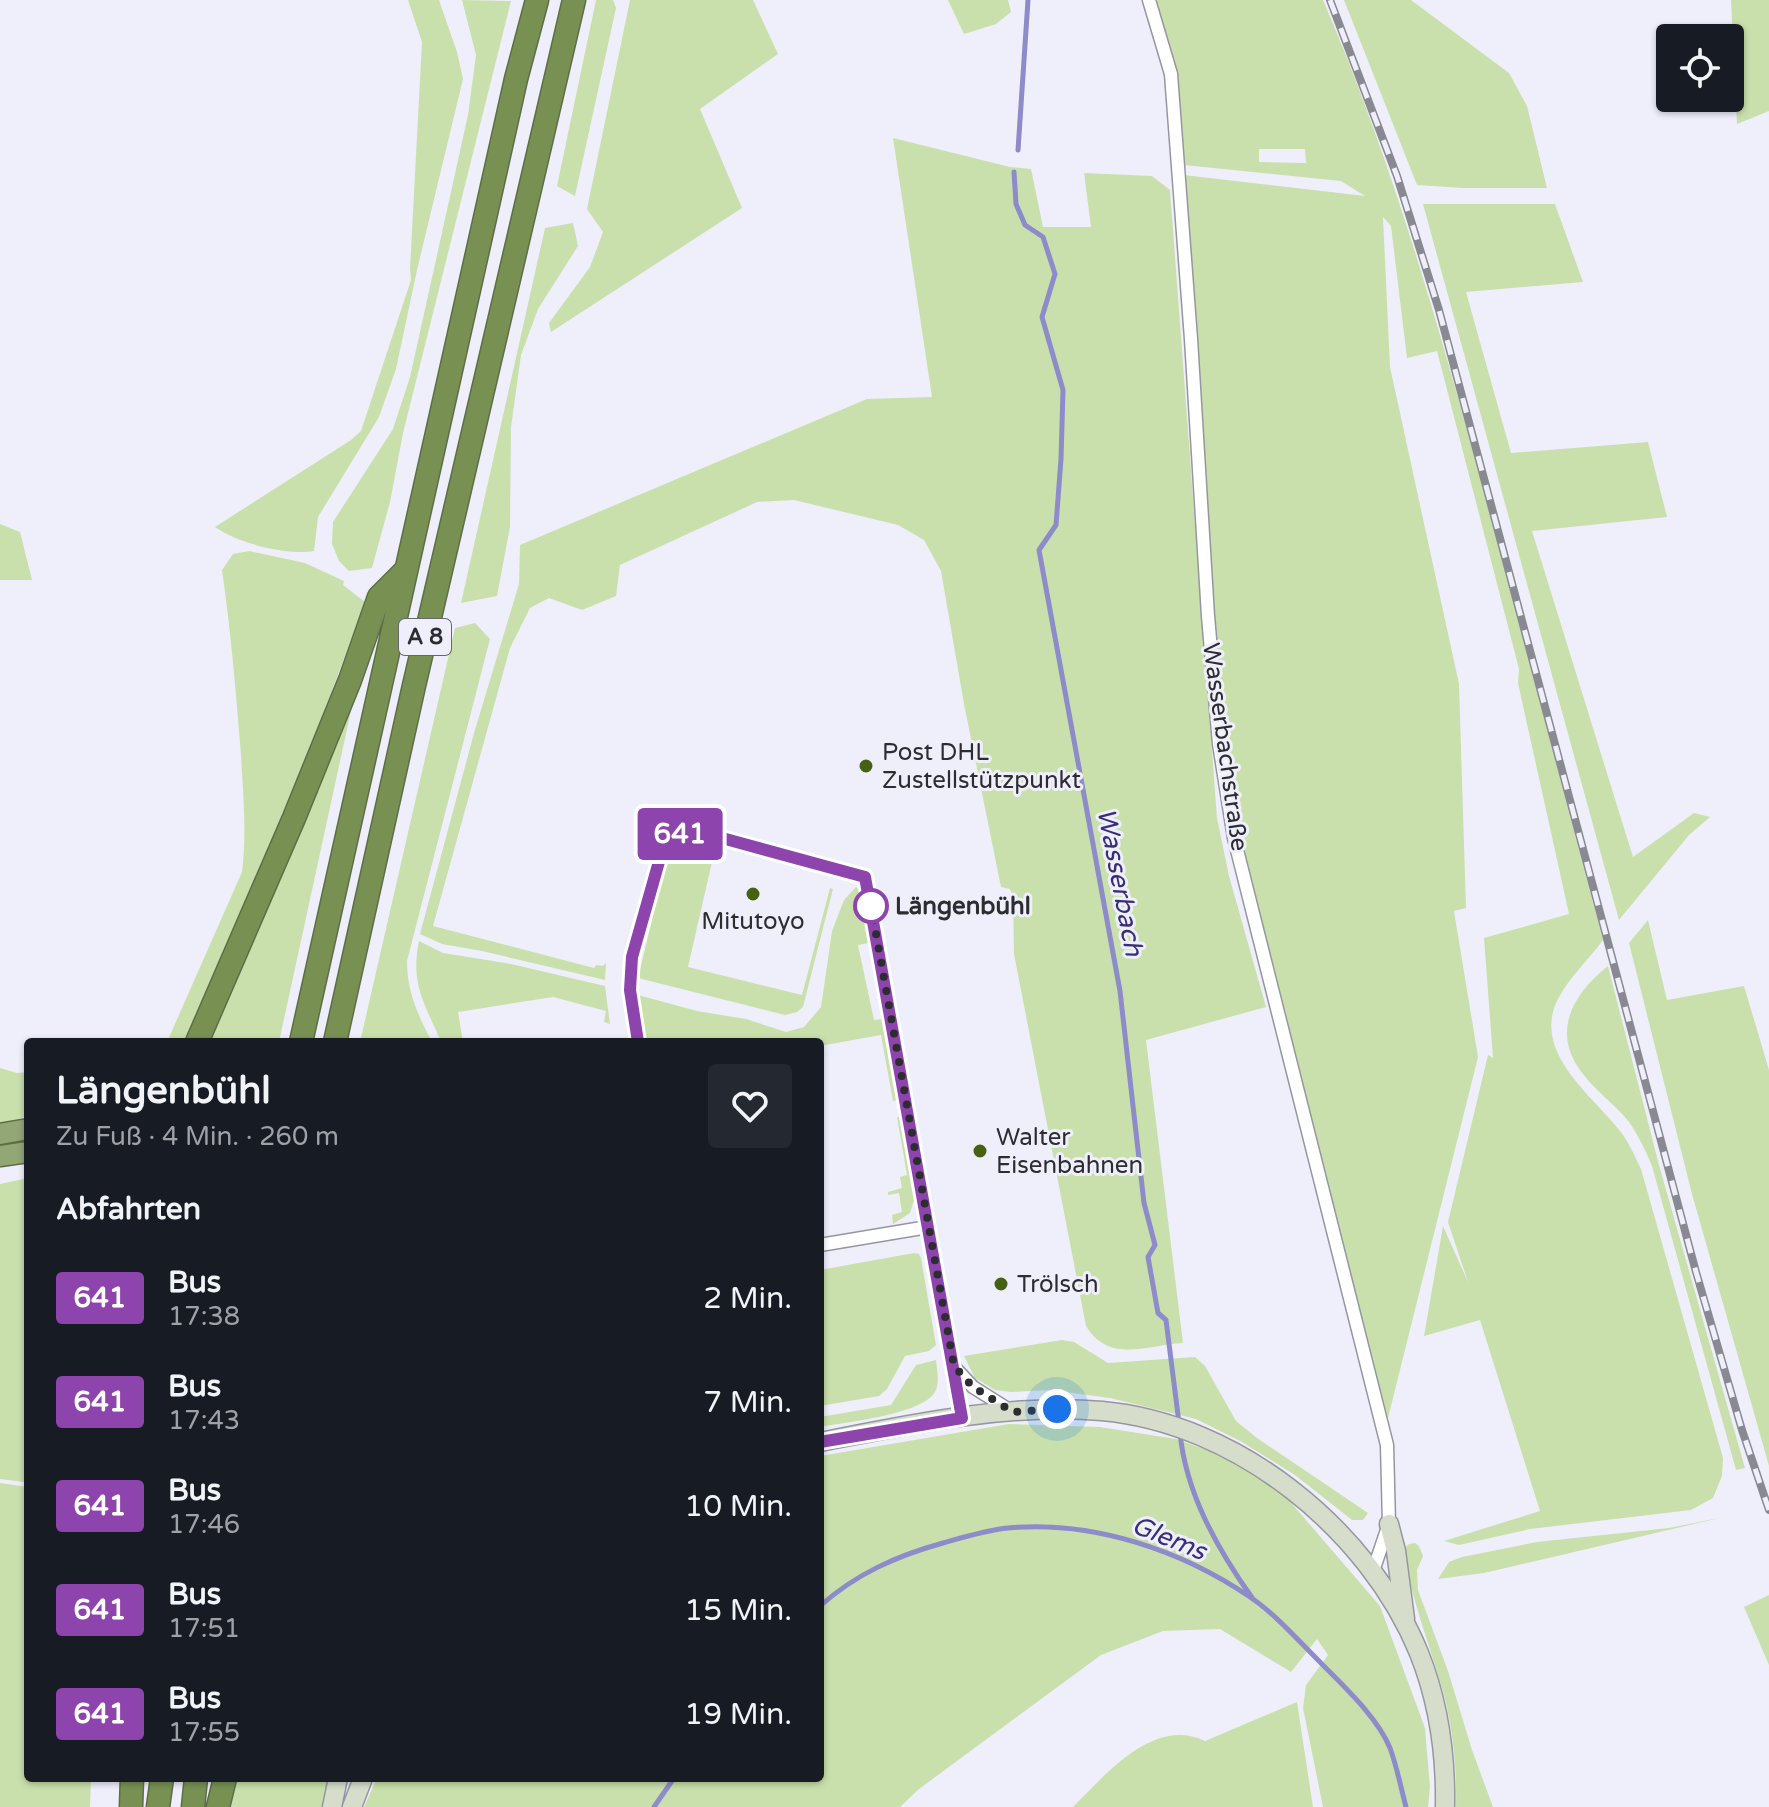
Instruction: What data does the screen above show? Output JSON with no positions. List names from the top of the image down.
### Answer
{
  "streets": {
    "highway": ["A 8"],
    "street": ["Wasserbachstraße"]
  },
  "water": ["Wasserbach", "Glems"],
  "places": [
    "Post DHL Zustellstützpunkt",
    "Mitutoyo",
    "Längenbühl",
    "Walter Eisenbahnen",
    "Trölsch"
  ],
  "lines": ["bus line 641"],
  "page": {
    "on_map": "641",
    "heading": [
      ["Längenbühl", "Zu Fuß · 4 Min. · 260 m"],
      "Abfahrten"
    ],
    "list": [
      {
        "mark": "641",
        "name": "Bus",
        "note": "17:38",
        "value": "2 Min."
      },
      {
        "mark": "641",
        "name": "Bus",
        "note": "17:43",
        "value": "7 Min."
      },
      {
        "mark": "641",
        "name": "Bus",
        "note": "17:46",
        "value": "10 Min."
      },
      {
        "mark": "641",
        "name": "Bus",
        "note": "17:51",
        "value": "15 Min."
      },
      {
        "mark": "641",
        "name": "Bus",
        "note": "17:55",
        "value": "19 Min."
      }
    ]
  }
}
